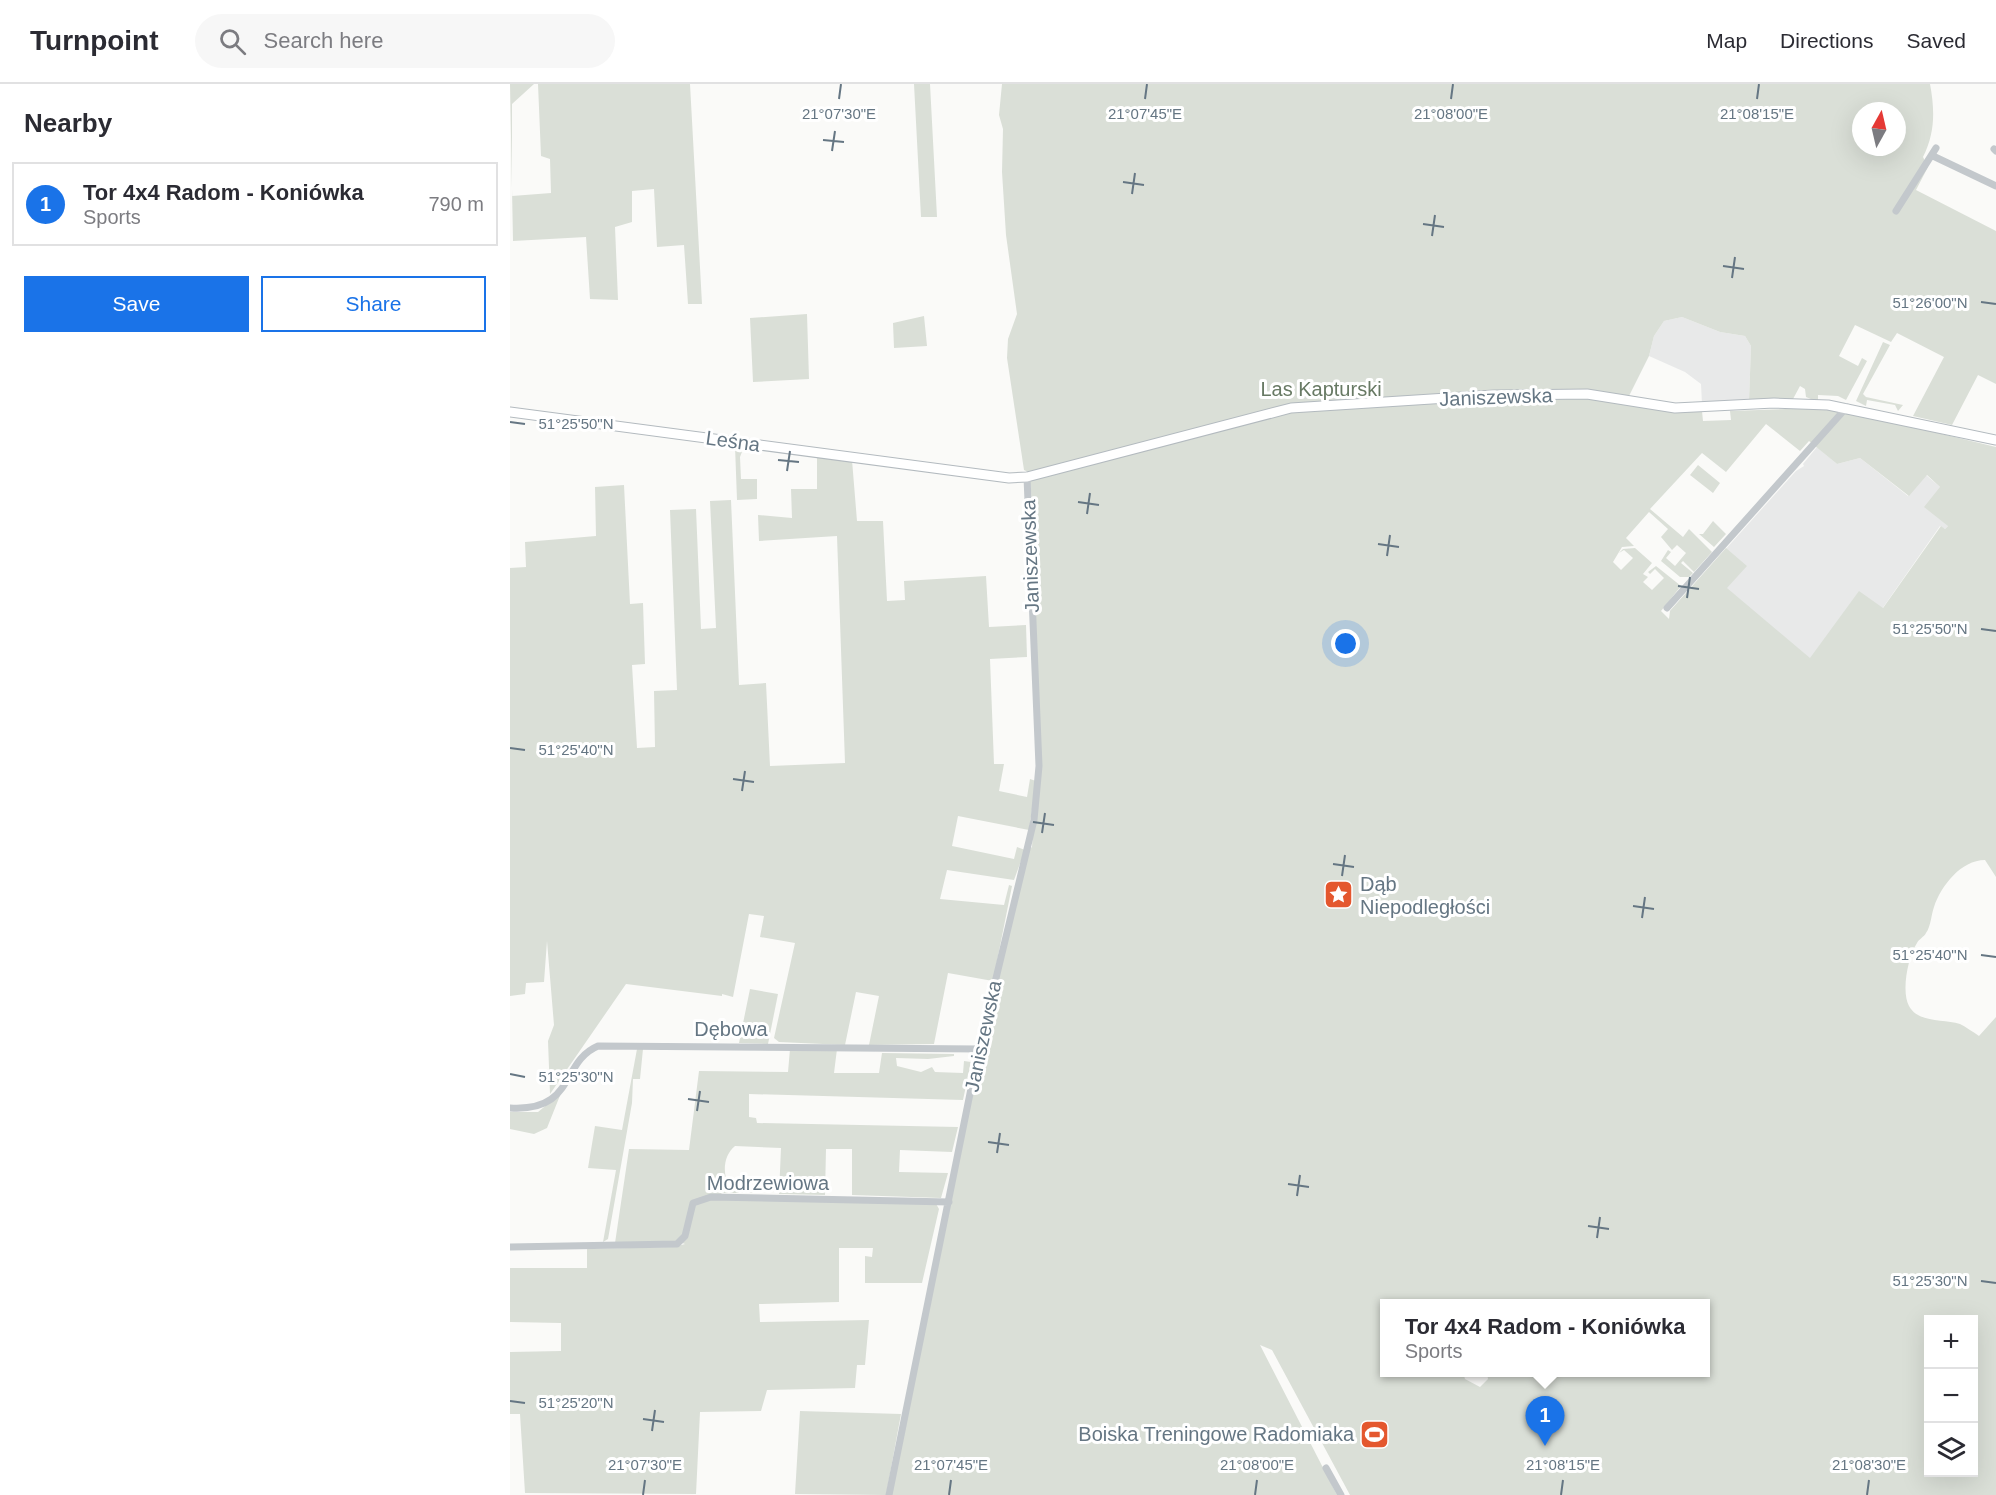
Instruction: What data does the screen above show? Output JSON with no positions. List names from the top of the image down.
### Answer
{
  "streets": {
    "street": [
      "Janiszewska",
      "Leśna",
      "Dębowa",
      "Modrzewiowa"
    ]
  },
  "crossings": [
    ["Janiszewska", "Leśna"],
    ["Janiszewska", "Dębowa"],
    ["Janiszewska", "Modrzewiowa"]
  ],
  "parks": ["Las Kapturski"],
  "places": {
    "place": ["Dąb Niepodległości"],
    "sports": ["Boiska Treningowe Radomiaka"]
  },
  "north": "top",
  "page": {
    "header": "Turnpoint",
    "search": "Search here",
    "nav": ["Map", "Directions", "Saved"],
    "heading": "Nearby",
    "list": [
      {
        "mark": "1",
        "name": "Tor 4x4 Radom - Koniówka",
        "note": "Sports",
        "value": "790 m"
      }
    ],
    "buttons": ["Save", "Share"],
    "popup": ["Tor 4x4 Radom - Koniówka", "Sports"],
    "map_buttons": ["+", "−"],
    "pins": "1"
  },
  "coordinates": [
    "21°07'30\"E",
    "21°07'45\"E",
    "21°08'00\"E",
    "21°08'15\"E",
    "51°26'00\"N",
    "51°25'50\"N",
    "51°25'40\"N",
    "51°25'30\"N",
    "51°25'20\"N",
    "21°08'30\"E"
  ]
}
